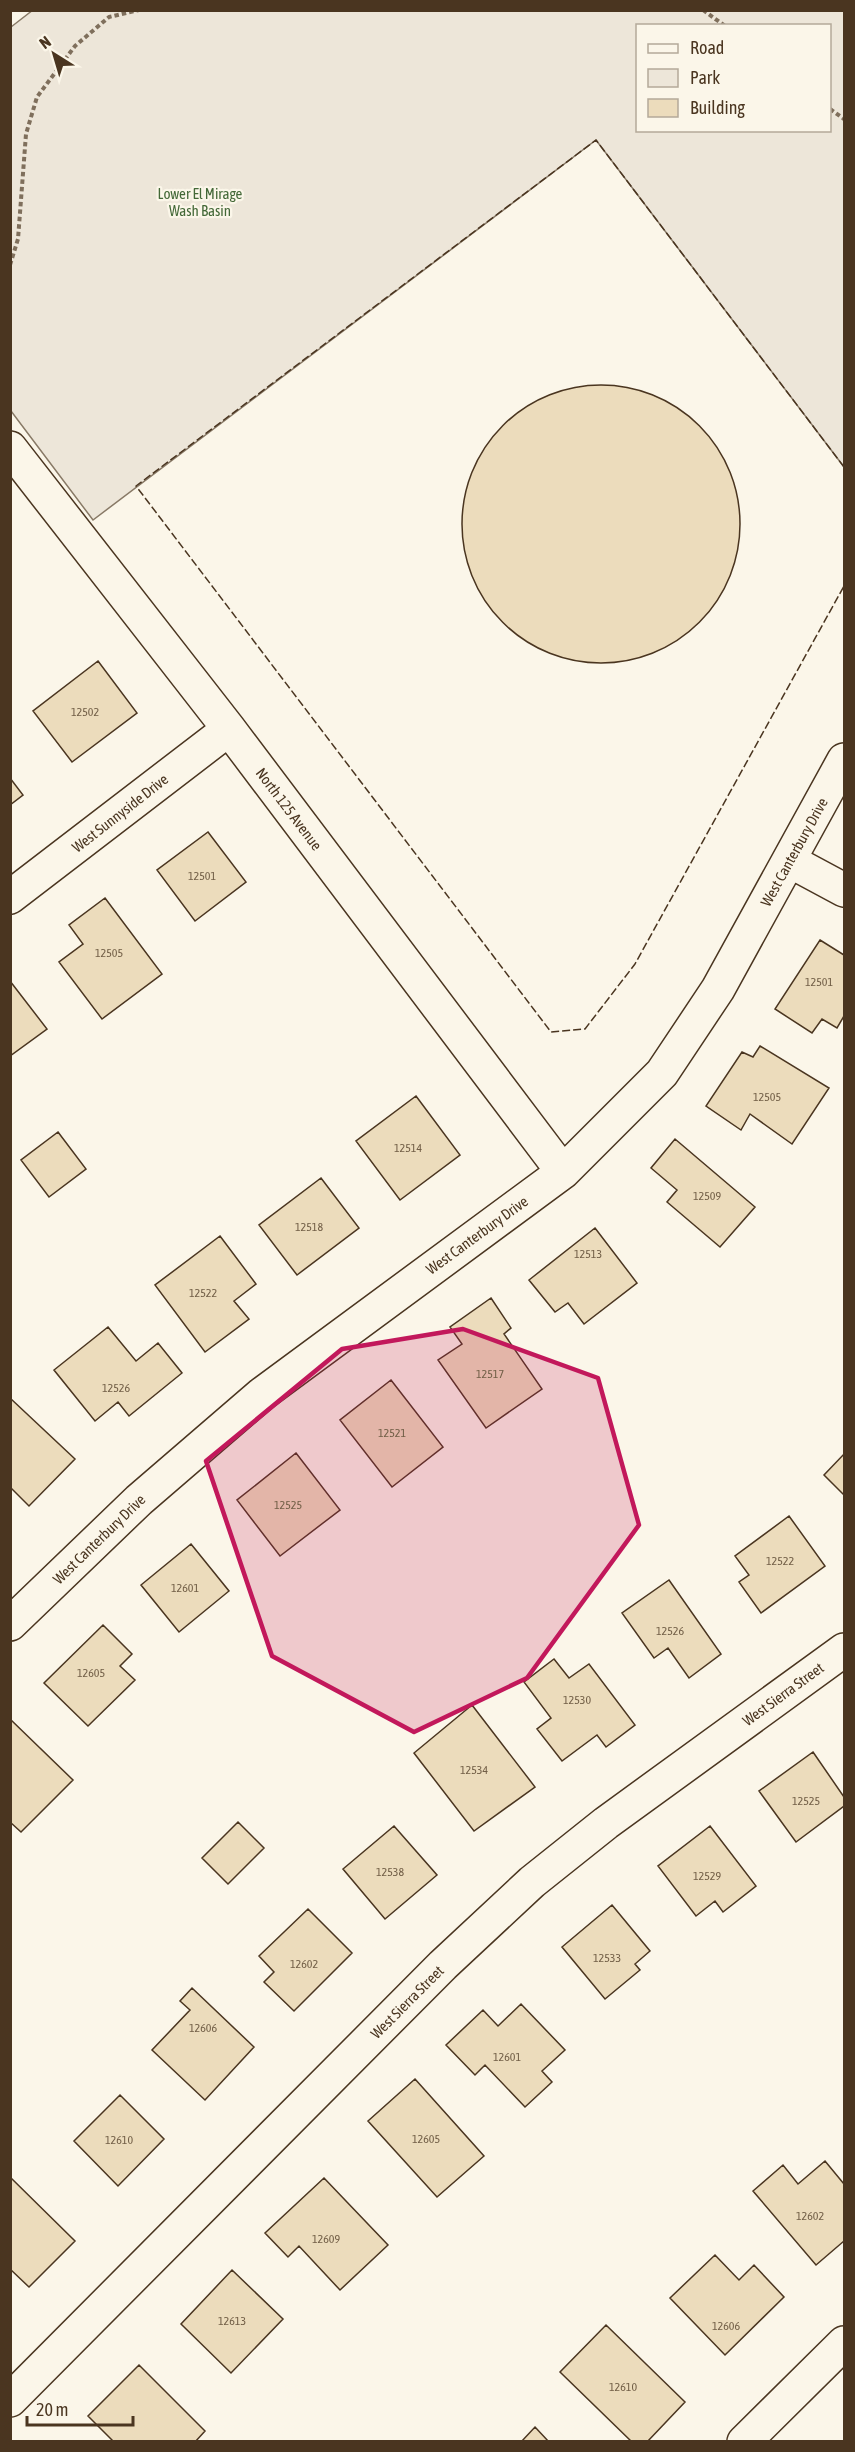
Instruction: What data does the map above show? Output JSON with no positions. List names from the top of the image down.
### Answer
{
  "streets": {
    "street": [
      "North 125 Avenue",
      "West Sunnyside Drive",
      "West Canterbury Drive",
      "West Sierra Street"
    ]
  },
  "crossings": [
    ["North 125 Avenue", "West Sunnyside Drive"],
    ["North 125 Avenue", "West Canterbury Drive"]
  ],
  "parks": ["Lower El Mirage Wash Basin"],
  "house_numbers": [
    "12502",
    "12501",
    "12505",
    "12501",
    "12505",
    "12514",
    "12509",
    "12518",
    "12513",
    "12522",
    "12517",
    "12526",
    "12521",
    "12525",
    "12522",
    "12601",
    "12526",
    "12605",
    "12530",
    "12534",
    "12525",
    "12538",
    "12529",
    "12533",
    "12602",
    "12606",
    "12601",
    "12605",
    "12610",
    "12602",
    "12609",
    "12613",
    "12606",
    "12610"
  ],
  "legend": ["Road", "Park", "Building"],
  "scale_bar": "20 m",
  "north": "top left"
}
